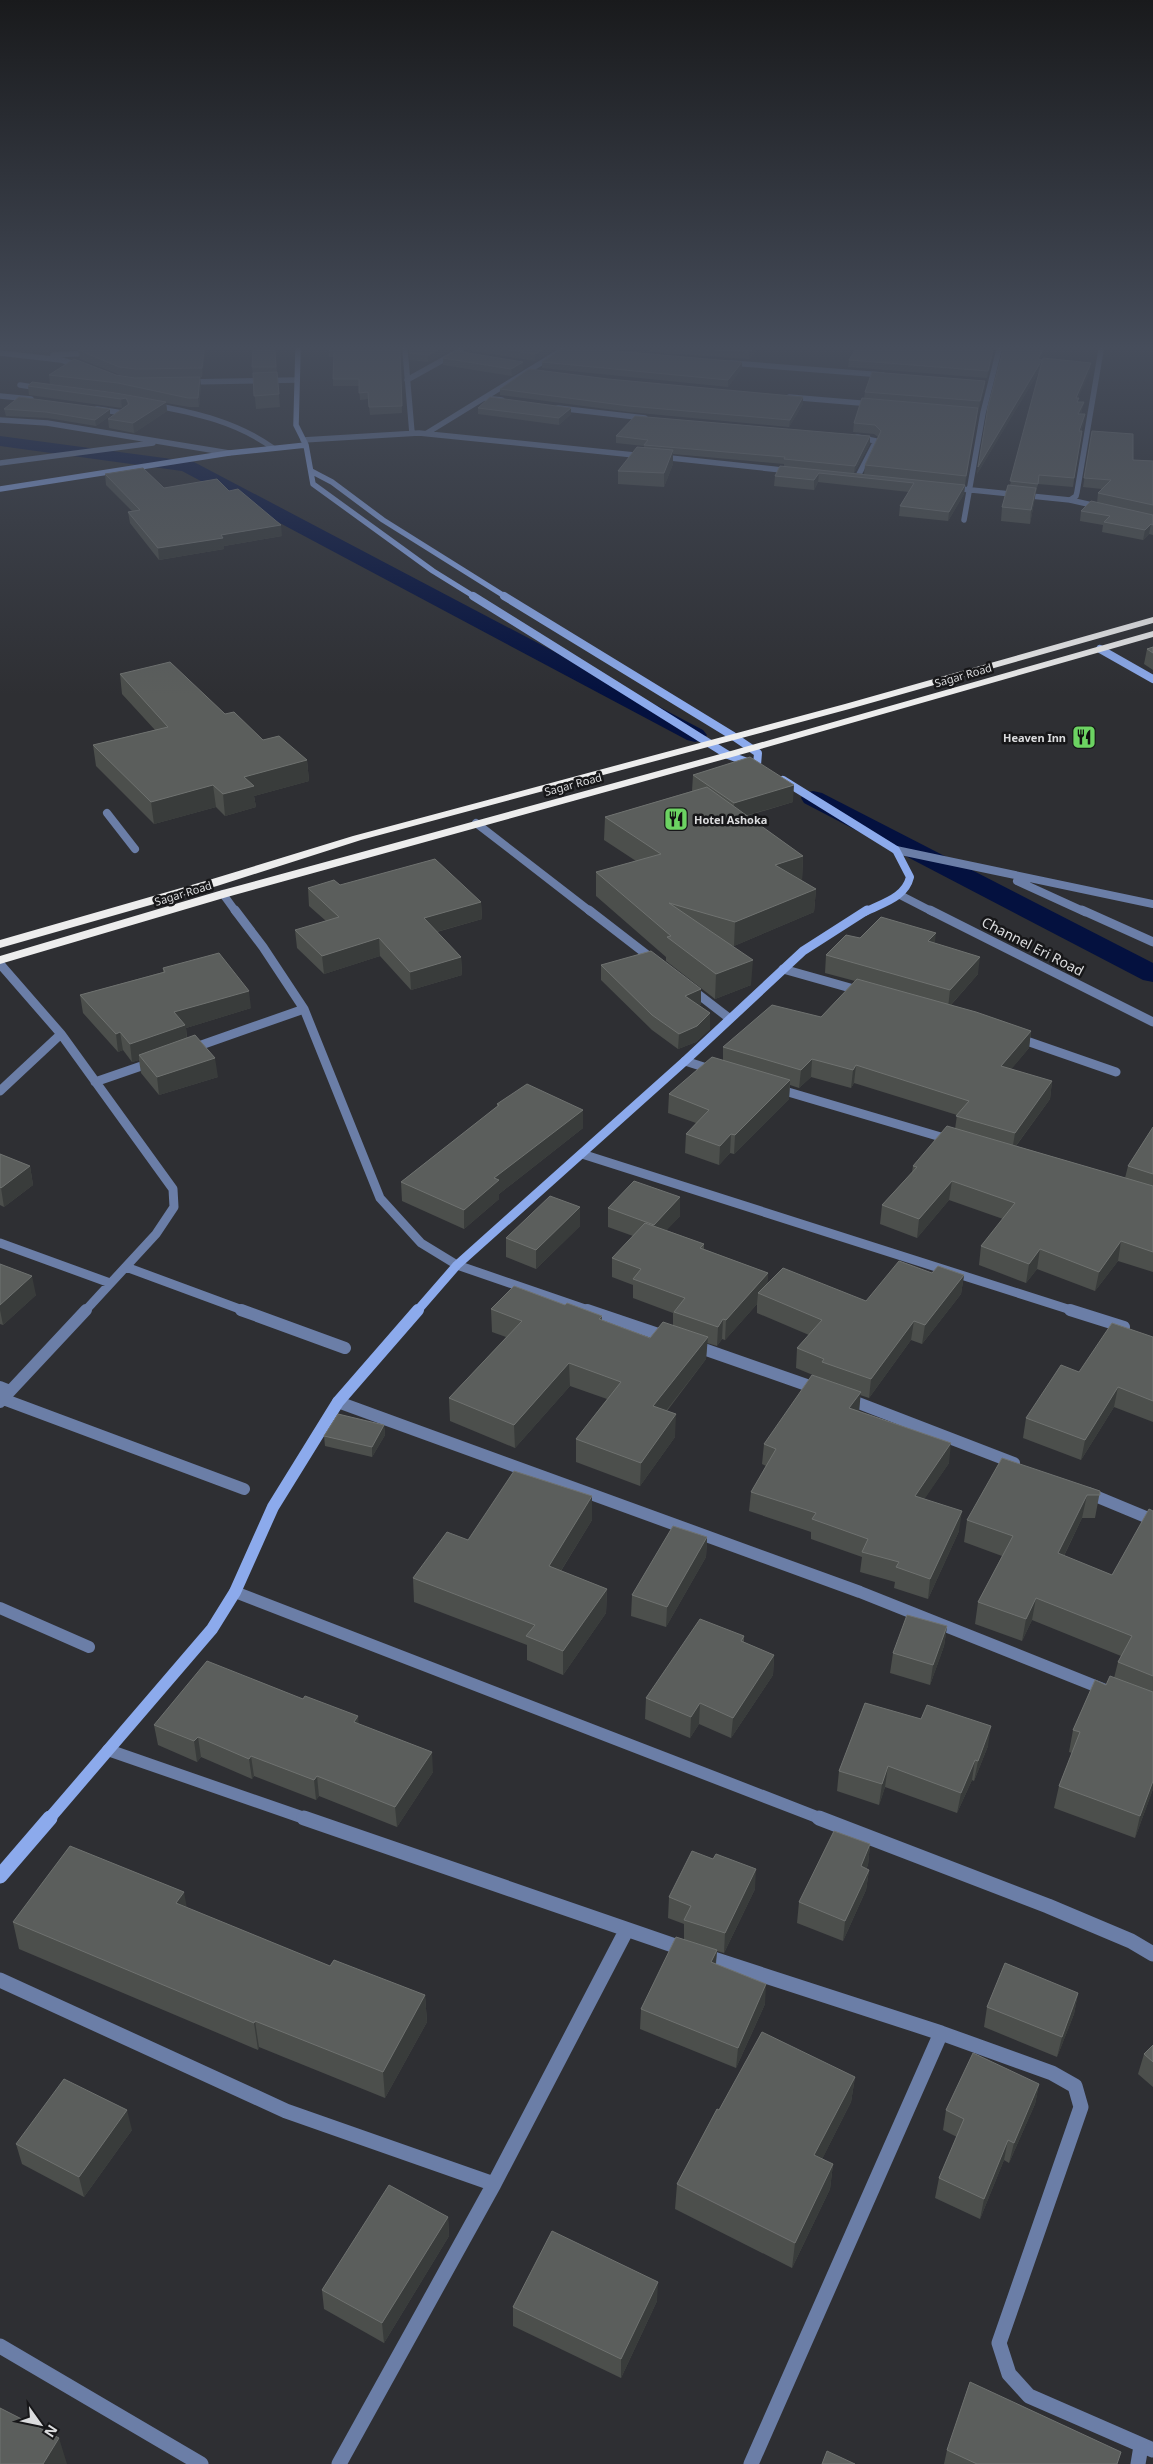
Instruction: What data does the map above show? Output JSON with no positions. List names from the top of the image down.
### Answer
{
  "streets": {
    "highway": ["Sagar Road"],
    "street": ["Channel Eri Road"]
  },
  "places": {
    "restaurant": ["Heaven Inn", "Hotel Ashoka"]
  },
  "north": "bottom right"
}
